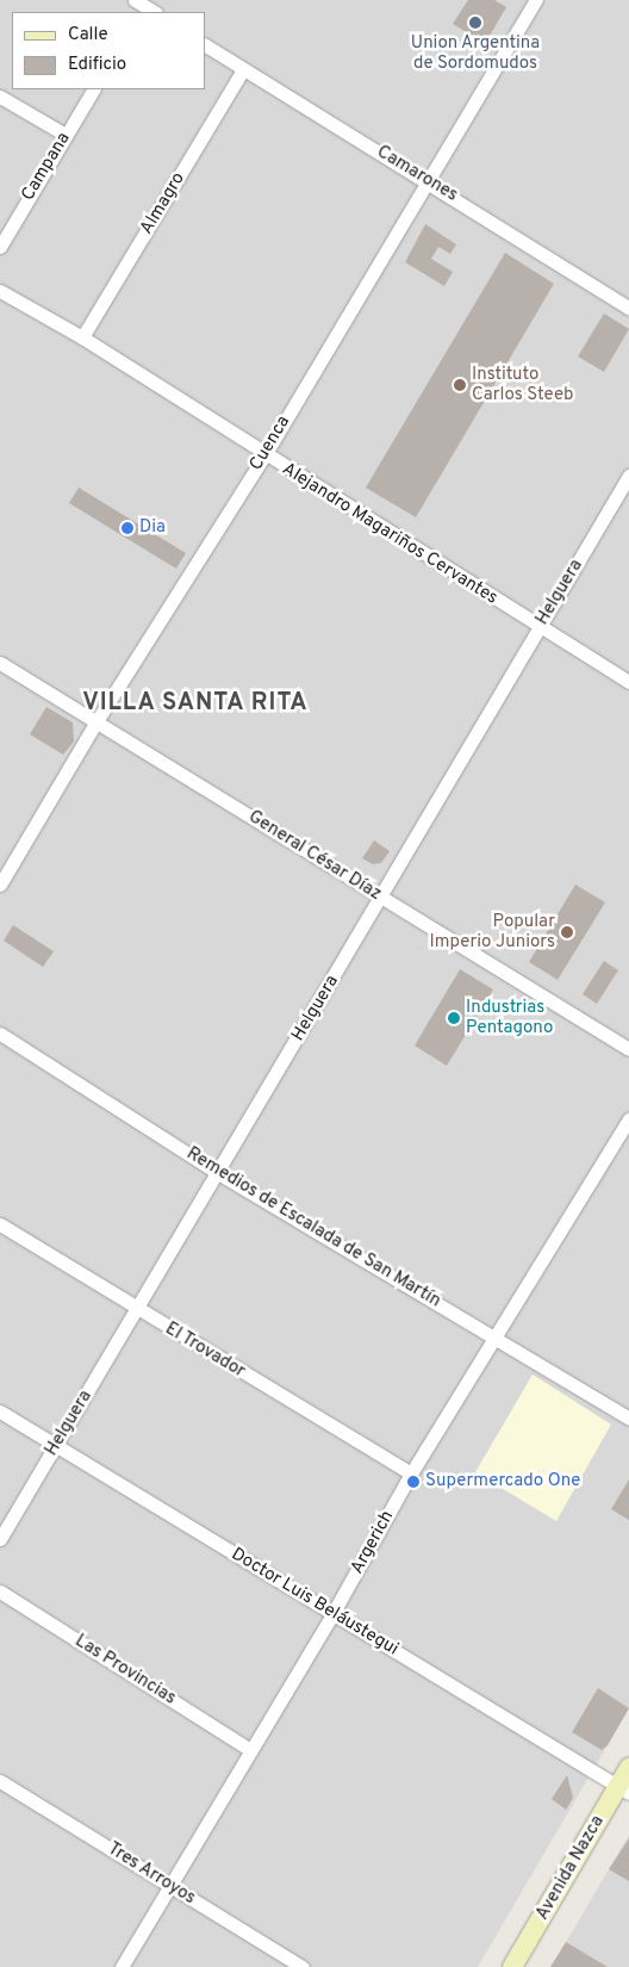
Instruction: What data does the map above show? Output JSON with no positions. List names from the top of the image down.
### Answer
{
  "streets": {
    "main road": ["Avenida Nazca"],
    "street": [
      "Campana",
      "Camarones",
      "Almagro",
      "Cuenca",
      "Alejandro Magariños Cervantes",
      "Helguera",
      "General César Díaz",
      "Remedios de Escalada de San Martín",
      "El Trovador",
      "Argerich",
      "Doctor Luis Beláustegui",
      "Las Provincias",
      "Tres Arroyos"
    ]
  },
  "crossings": [
    ["Camarones", "Almagro"],
    ["Camarones", "Cuenca"],
    ["Almagro", "Alejandro Magariños Cervantes"],
    ["Cuenca", "Alejandro Magariños Cervantes"],
    ["Cuenca", "General César Díaz"],
    ["Alejandro Magariños Cervantes", "Helguera"],
    ["Helguera", "General César Díaz"],
    ["Helguera", "Remedios de Escalada de San Martín"],
    ["Helguera", "El Trovador"],
    ["Helguera", "Doctor Luis Beláustegui"],
    ["Remedios de Escalada de San Martín", "Argerich"],
    ["El Trovador", "Argerich"],
    ["Argerich", "Doctor Luis Beláustegui"],
    ["Argerich", "Las Provincias"],
    ["Argerich", "Tres Arroyos"],
    ["Doctor Luis Beláustegui", "Avenida Nazca"]
  ],
  "districts": ["VILLA SANTA RITA"],
  "places": [
    "Union Argentina de Sordomudos",
    "Instituto Carlos Steeb",
    "Dia",
    "Popular Imperio Juniors",
    "Industrias Pentagono",
    "Supermercado One"
  ],
  "legend": ["Calle", "Edificio"]
}
